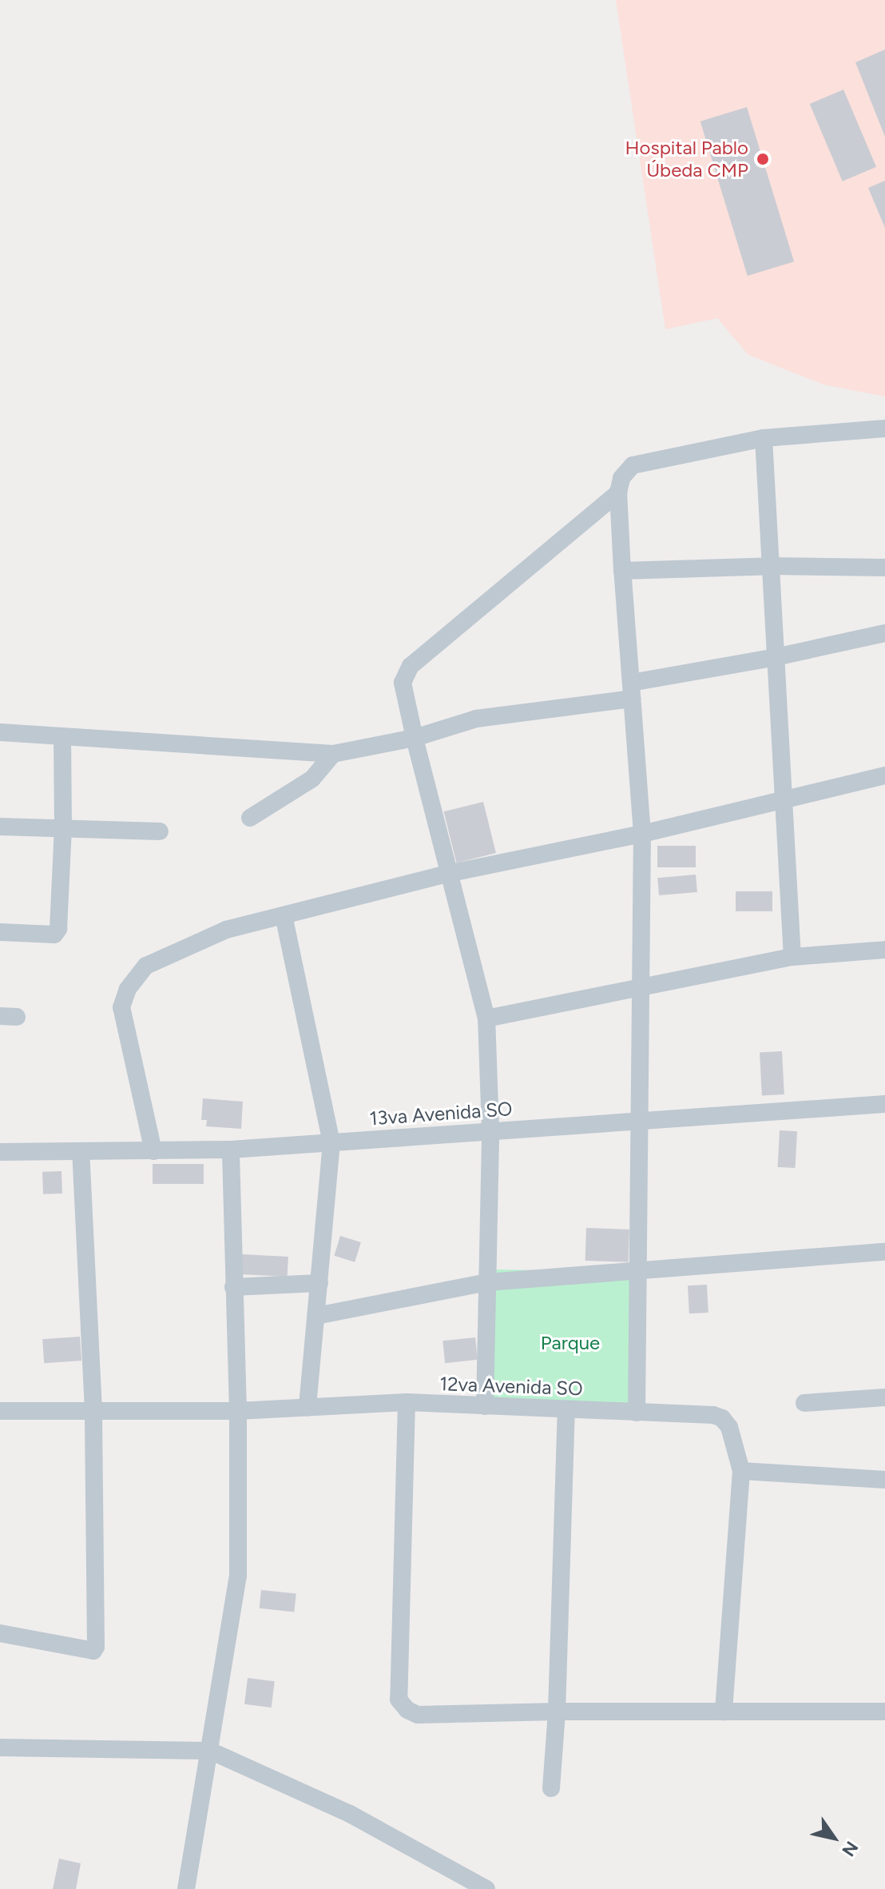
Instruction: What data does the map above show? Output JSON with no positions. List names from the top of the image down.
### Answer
{
  "streets": {
    "street": ["13va Avenida SO", "12va Avenida SO"]
  },
  "parks": ["Parque"],
  "places": ["Hospital Pablo Úbeda CMP"],
  "north": "bottom right"
}
